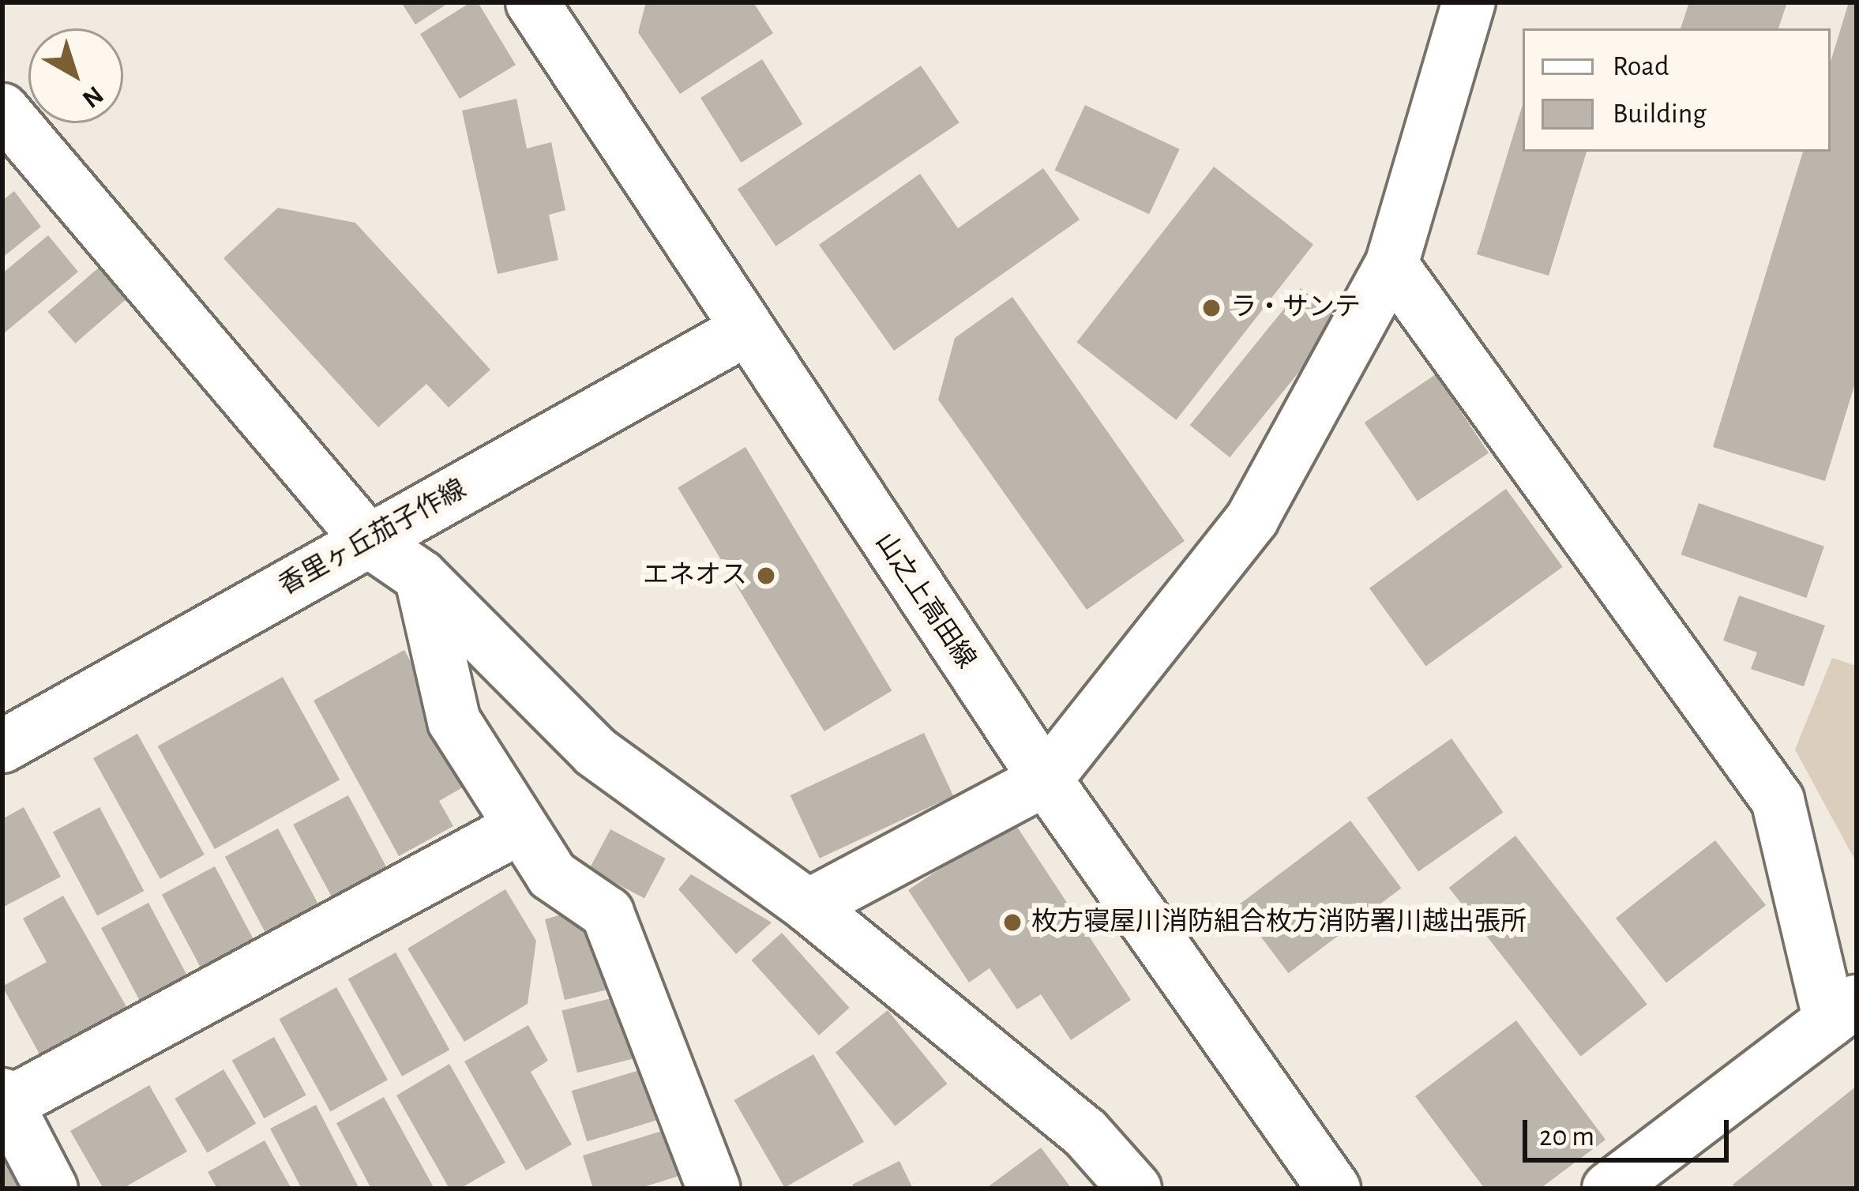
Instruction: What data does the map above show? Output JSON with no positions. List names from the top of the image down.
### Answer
{
  "streets": {
    "street": ["香里ヶ丘茄子作線", "山之上高田線"]
  },
  "crossings": [
    ["香里ヶ丘茄子作線", "山之上高田線"]
  ],
  "places": ["ラ・サンテ", "エネオス", "枚方寝屋川消防組合枚方消防署川越出張所"],
  "legend": ["Road", "Building"],
  "scale_bar": "20 m",
  "north": "bottom right"
}
